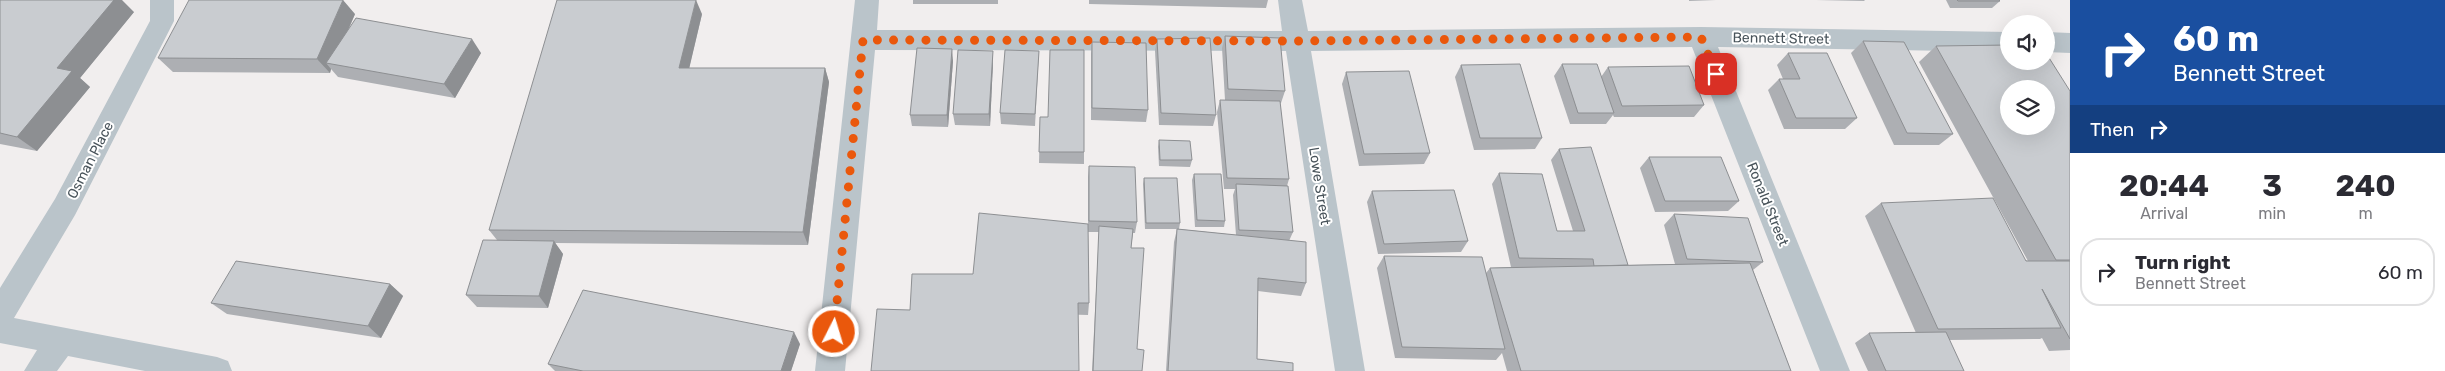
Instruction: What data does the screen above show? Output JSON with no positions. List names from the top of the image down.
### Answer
{
  "streets": {
    "street": [
      "Bennett Street",
      "Osman Place",
      "Lowe Street",
      "Ronald Street"
    ]
  },
  "crossings": [
    ["Bennett Street", "Lowe Street"],
    ["Bennett Street", "Ronald Street"]
  ],
  "page": {
    "turn": ["60 m", "Bennett Street"],
    "then": "Then",
    "eta": [
      "20:44",
      "Arrival",
      "3",
      "min",
      "240",
      "m"
    ],
    "list": [
      {
        "name": "Turn right",
        "note": "Bennett Street",
        "value": "60 m"
      }
    ]
  }
}
